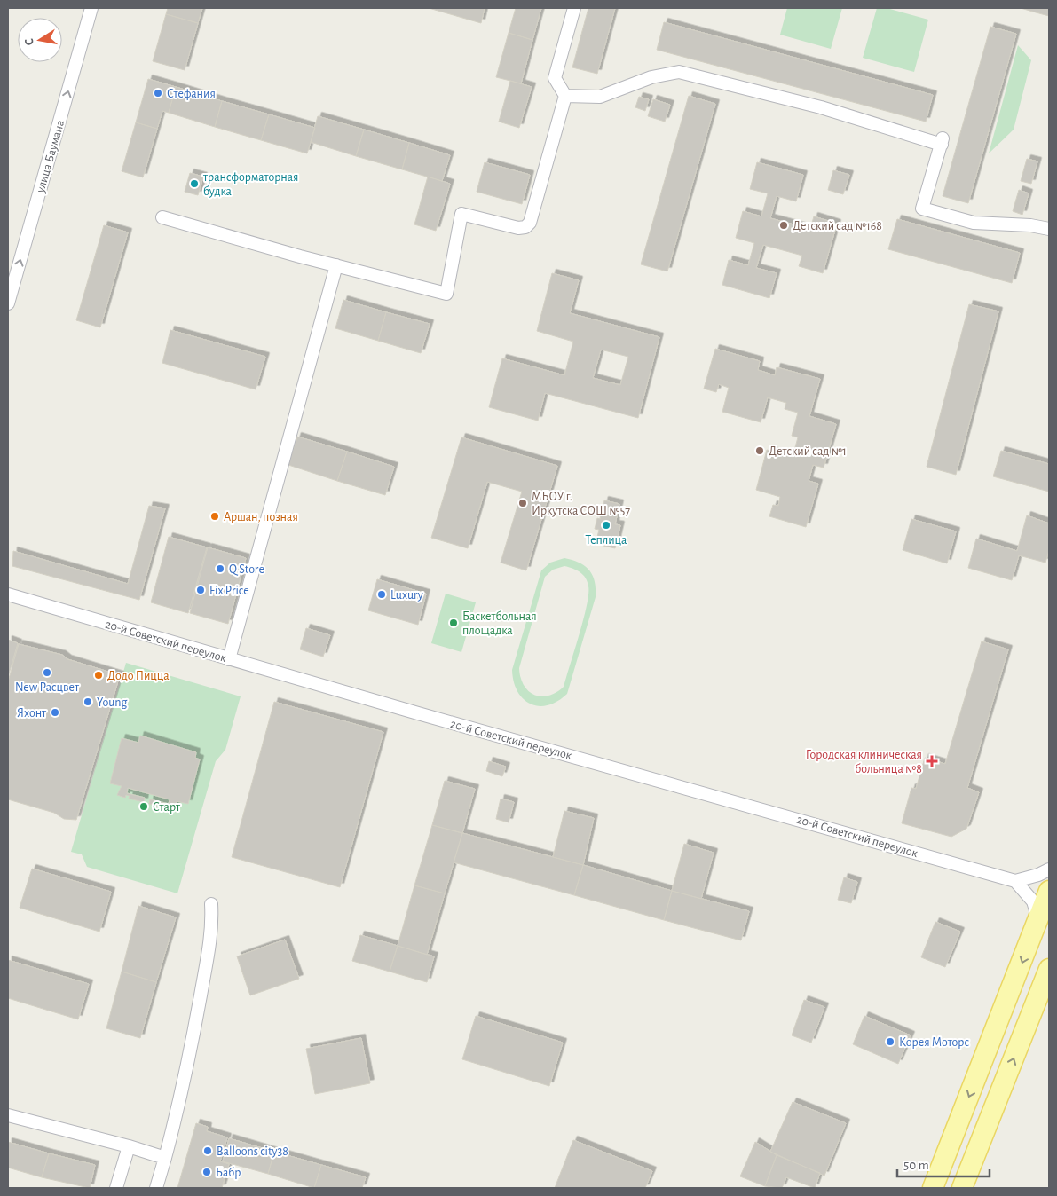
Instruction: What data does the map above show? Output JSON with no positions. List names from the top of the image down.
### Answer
{
  "streets": {
    "street": ["улица Баумана", "20-й Советский переулок"]
  },
  "one_way": ["улица Баумана"],
  "places": {
    "other": [
      "Стефания",
      "трансформаторная будка",
      "Детский сад №168",
      "Детский сад №1",
      "МБОУ г. Иркутска СОШ №57",
      "Аршан, позная",
      "Теплица",
      "Q Store",
      "Fix Price",
      "Luxury",
      "Баскетбольная площадка",
      "New Расцвет",
      "Додо Пицца",
      "Young",
      "Яхонт",
      "Старт",
      "Корея Моторс",
      "Balloons city38",
      "Бабр"
    ],
    "health": ["Городская клиническая больница №8"]
  },
  "scale_bar": "50 m",
  "north": "left"
}
